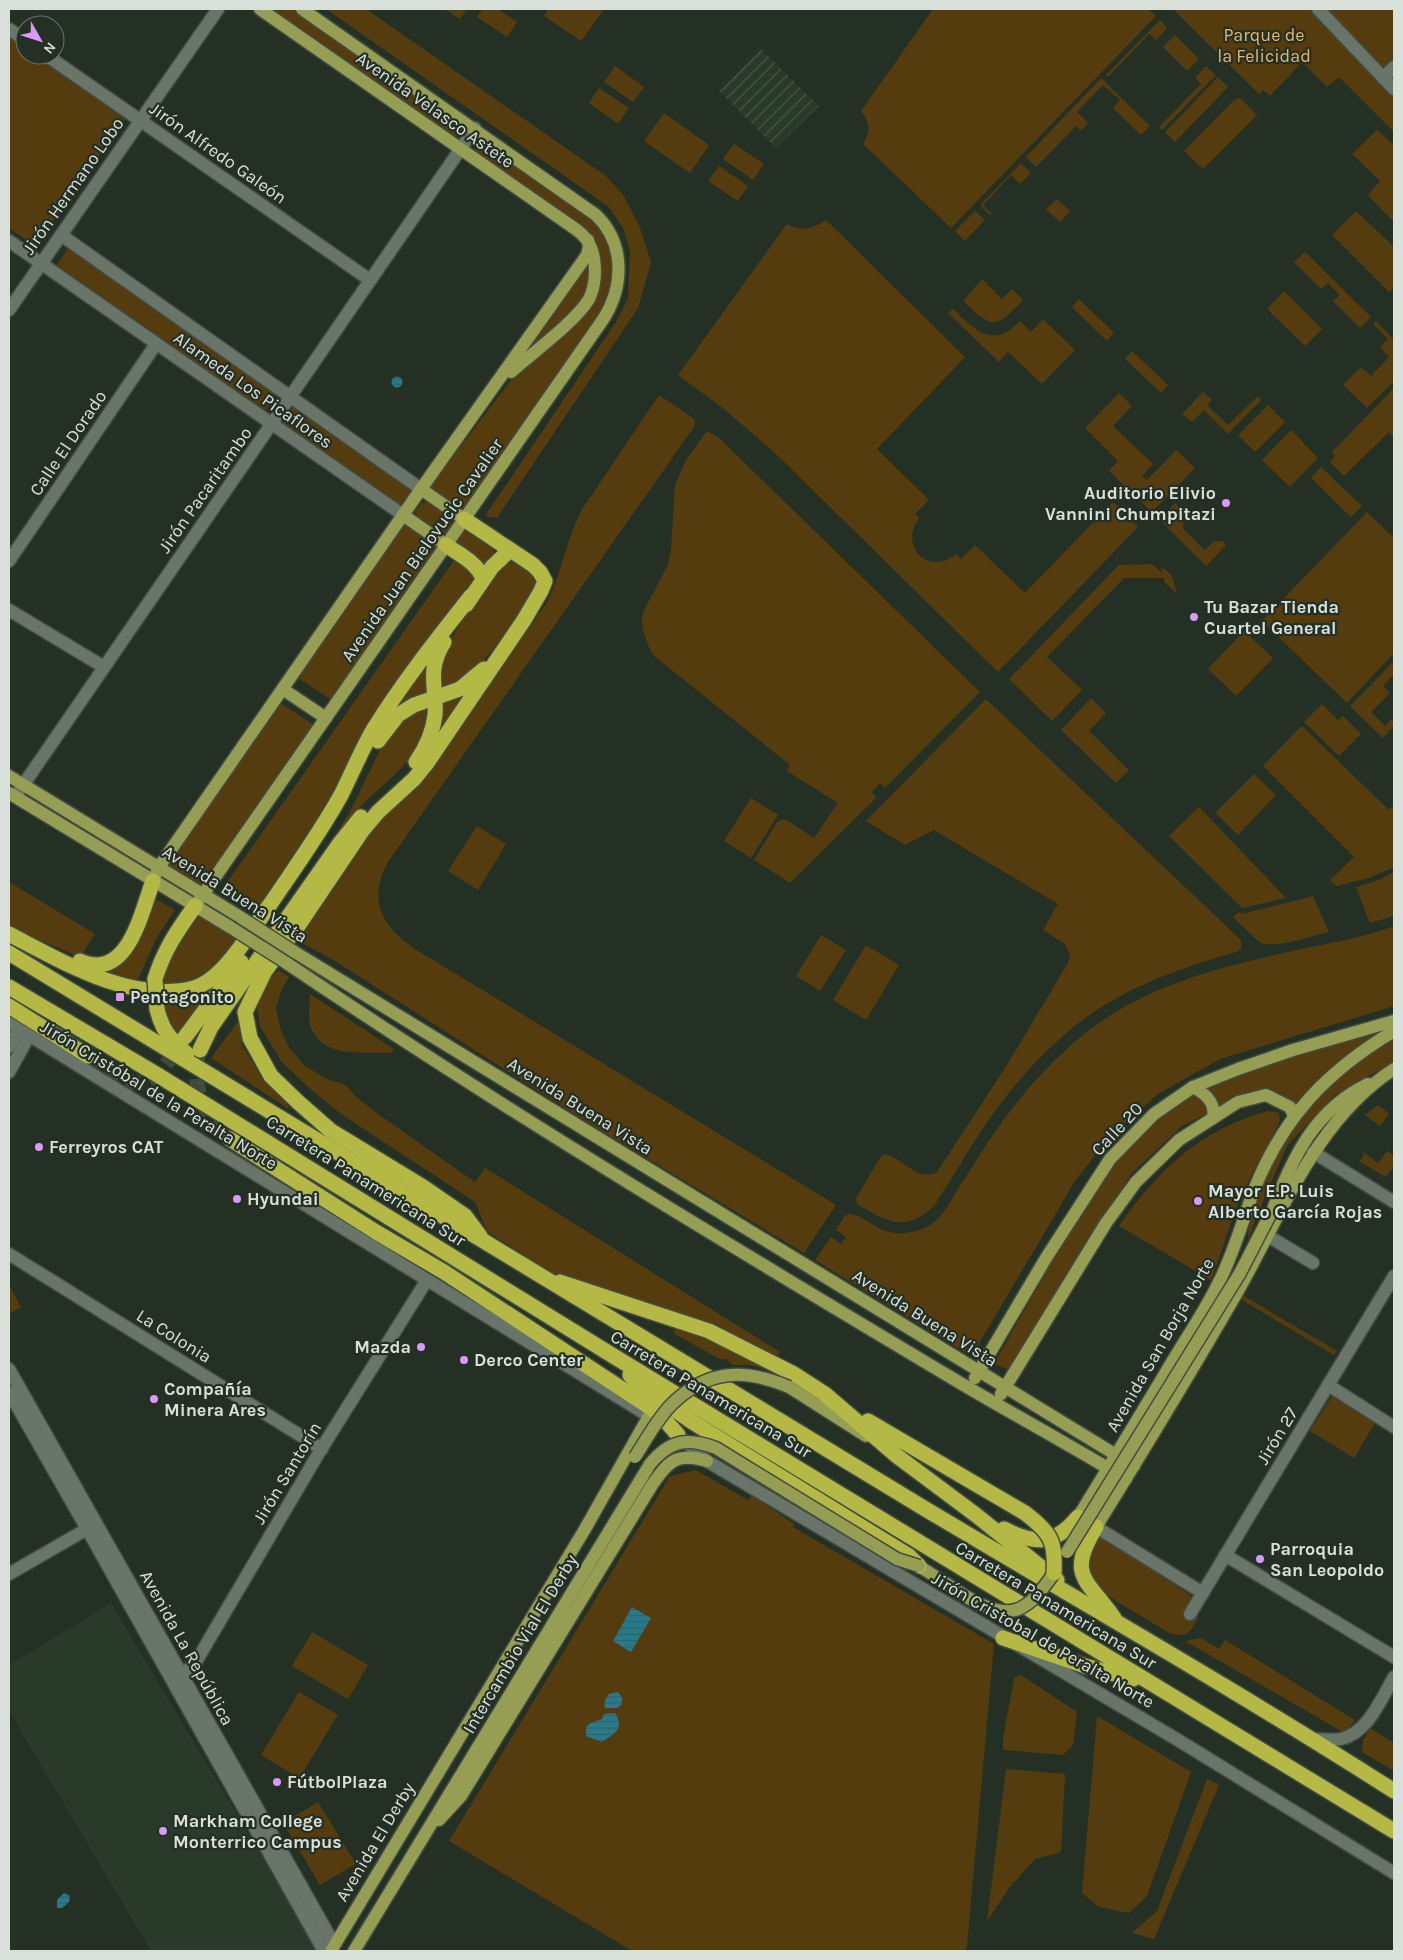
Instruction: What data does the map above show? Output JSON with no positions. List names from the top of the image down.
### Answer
{
  "streets": {
    "highway": ["Carretera Panamericana Sur"],
    "main road": [
      "Avenida Velasco Astete",
      "Alameda Los Picaflores",
      "Avenida Juan Bielovucic Cavalier",
      "Avenida Buena Vista",
      "Calle 20",
      "Avenida San Borja Norte",
      "Intercambio Vial El Derby",
      "Avenida El Derby"
    ],
    "street": [
      "Jirón Alfredo Galeón",
      "Jirón Hermano Lobo",
      "Calle El Dorado",
      "Jirón Pacaritambo",
      "Jirón Cristóbal de la Peralta Norte",
      "La Colonia",
      "Jirón 27",
      "Jirón Santorín",
      "Jirón Cristobal de Peralta Norte",
      "Avenida La República"
    ]
  },
  "crossings": [
    ["Avenida Velasco Astete", "Jirón Pacaritambo"],
    ["Avenida Velasco Astete", "Avenida Juan Bielovucic Cavalier"],
    ["Jirón Alfredo Galeón", "Jirón Hermano Lobo"],
    ["Jirón Alfredo Galeón", "Jirón Pacaritambo"],
    ["Jirón Hermano Lobo", "Alameda Los Picaflores"],
    ["Alameda Los Picaflores", "Calle El Dorado"],
    ["Alameda Los Picaflores", "Jirón Pacaritambo"],
    ["Alameda Los Picaflores", "Avenida Juan Bielovucic Cavalier"],
    ["Jirón Pacaritambo", "Avenida Buena Vista"],
    ["Avenida Juan Bielovucic Cavalier", "Avenida Buena Vista"],
    ["Avenida Buena Vista", "Calle 20"],
    ["Avenida Buena Vista", "Avenida San Borja Norte"],
    ["Jirón Cristóbal de la Peralta Norte", "Jirón Santorín"],
    ["Jirón Cristóbal de la Peralta Norte", "Jirón Cristobal de Peralta Norte"],
    ["La Colonia", "Jirón Santorín"],
    ["Jirón Santorín", "Avenida La República"],
    ["Avenida La República", "Avenida El Derby"]
  ],
  "parks": ["Parque de la Felicidad"],
  "places": {
    "other": [
      "Auditorio Elivio Vannini Chumpitazi",
      "Tu Bazar Tienda Cuartel General",
      "Ferreyros CAT",
      "Hyundai",
      "Mayor E.P. Luis Alberto García Rojas",
      "Mazda",
      "Derco Center",
      "Compañía Minera Ares",
      "Parroquia San Leopoldo",
      "FútbolPlaza",
      "Markham College Monterrico Campus"
    ],
    "transit": ["Pentagonito"]
  },
  "north": "bottom right"
}
